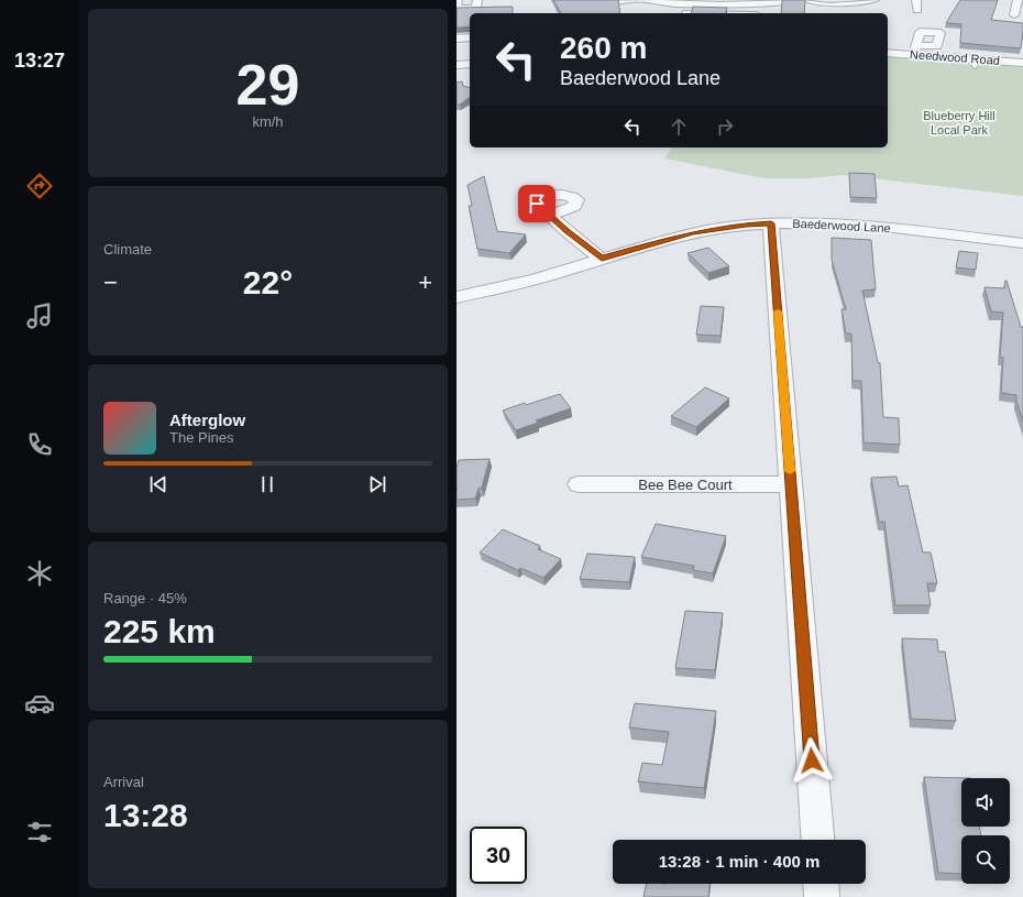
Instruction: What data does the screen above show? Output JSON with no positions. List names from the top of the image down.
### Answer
{
  "streets": {
    "street": ["Needwood Road", "Baederwood Lane", "Bee Bee Court"]
  },
  "parks": ["Blueberry Hill Local Park"],
  "page": {
    "tabs": "13:27",
    "tile": [
      ["29", "km/h"],
      "Climate",
      ["Range · 45%", "225 km"],
      ["Arrival", "13:28"]
    ],
    "turn": ["260 m", "Baederwood Lane"],
    "heat": ["−", "22°", "+"],
    "song": ["Afterglow", "The Pines"],
    "limit": "30",
    "trip": "13:28 · 1 min · 400 m"
  }
}
